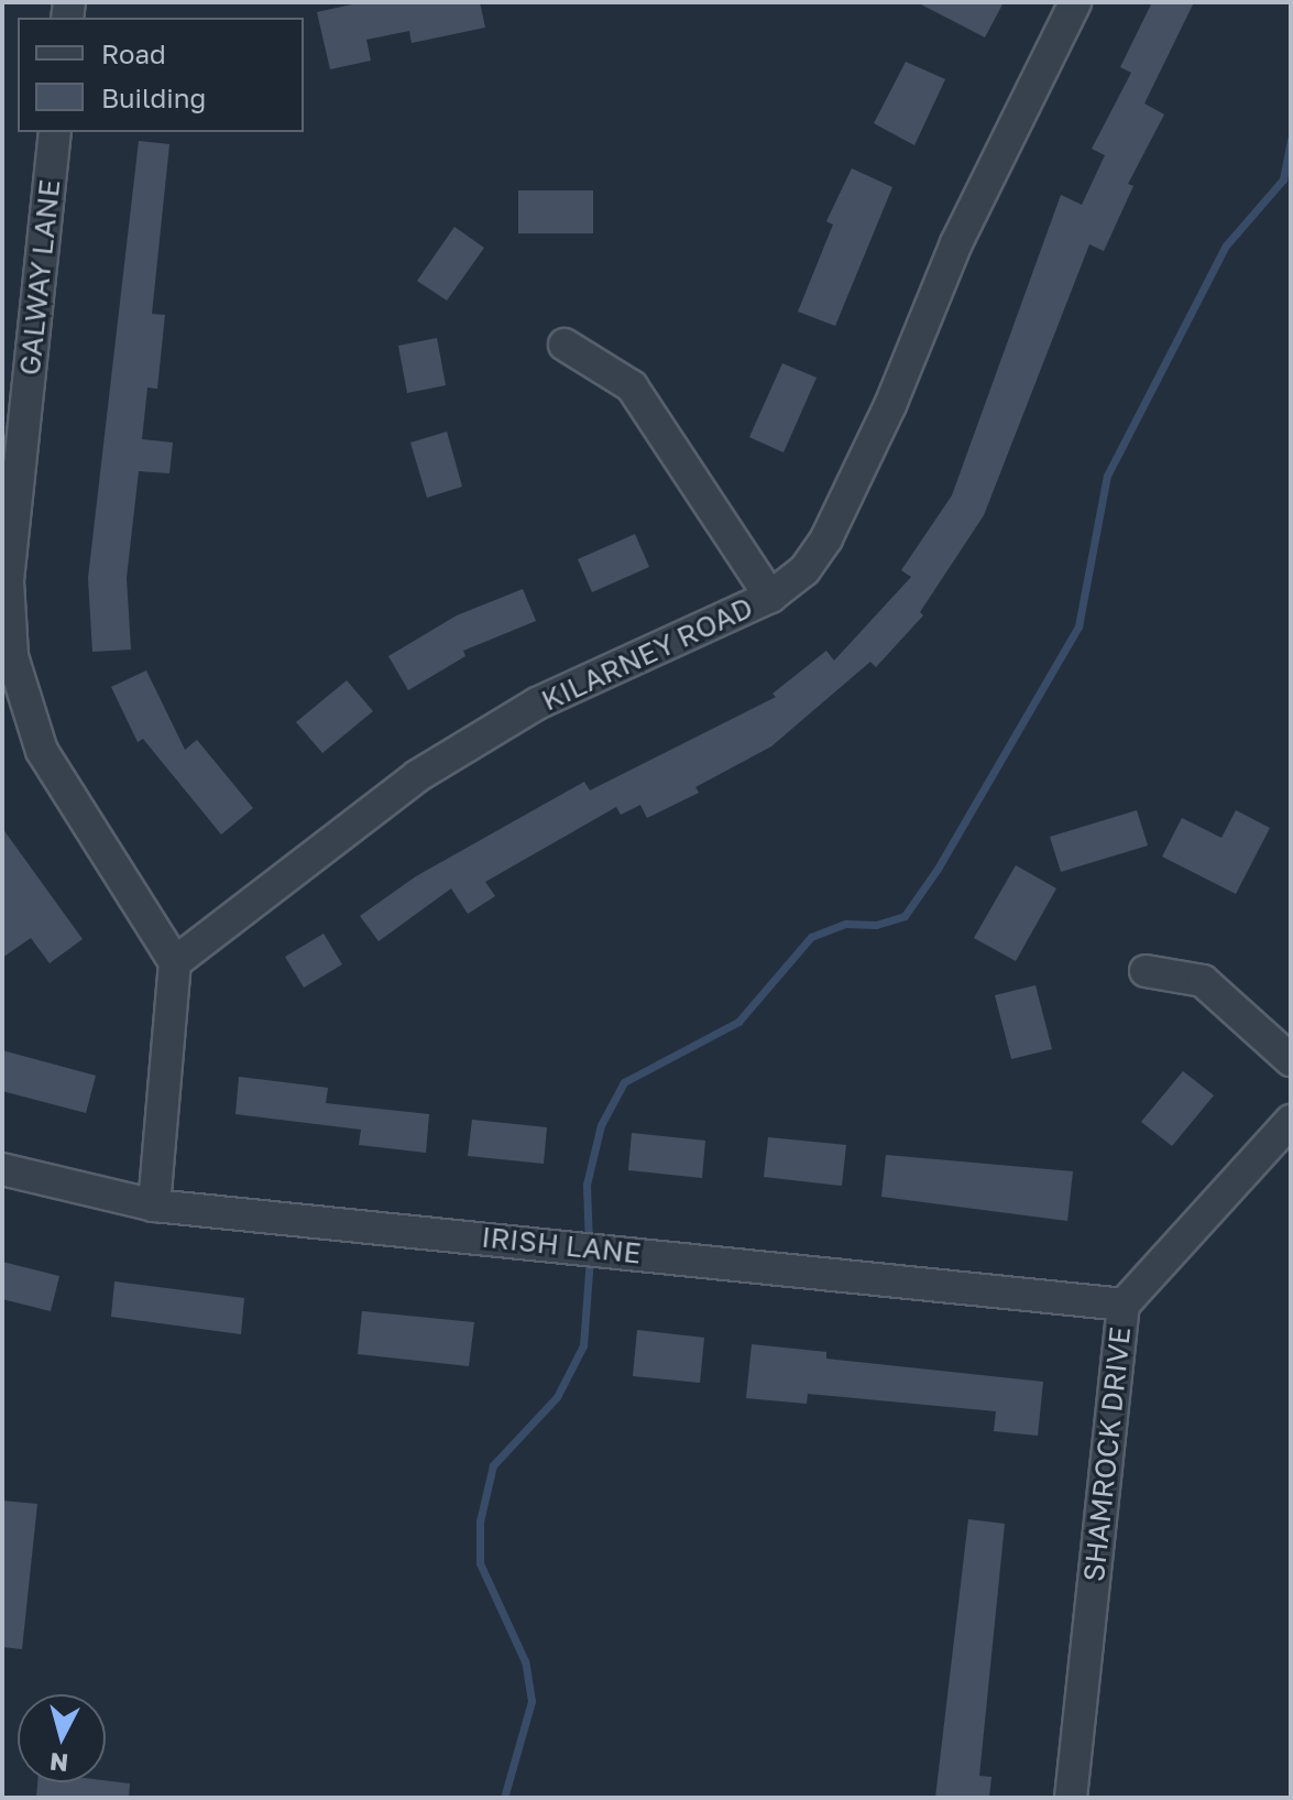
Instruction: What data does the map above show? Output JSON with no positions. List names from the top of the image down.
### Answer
{
  "streets": {
    "street": [
      "GALWAY LANE",
      "KILARNEY ROAD",
      "IRISH LANE",
      "SHAMROCK DRIVE"
    ]
  },
  "crossings": [
    ["GALWAY LANE", "KILARNEY ROAD"],
    ["IRISH LANE", "SHAMROCK DRIVE"]
  ],
  "legend": ["Road", "Building"],
  "north": "bottom"
}
